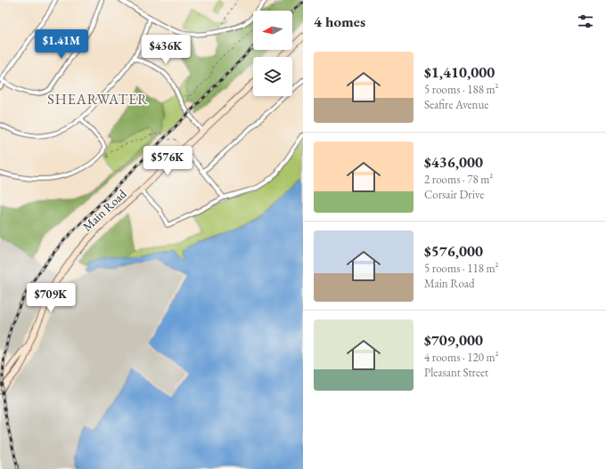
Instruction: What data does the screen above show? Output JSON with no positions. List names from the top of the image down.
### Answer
{
  "streets": {
    "main road": ["Main Road"]
  },
  "districts": ["SHEARWATER"],
  "north": "left",
  "page": {
    "heading": "4 homes",
    "price": [
      "$1.41M",
      "$436K",
      "$576K",
      "$709K"
    ],
    "list": [
      {
        "name": "$1,410,000",
        "note": "5 rooms · 188 m² · Seafire Avenue"
      },
      {
        "name": "$436,000",
        "note": "2 rooms · 78 m² · Corsair Drive"
      },
      {
        "name": "$576,000",
        "note": "5 rooms · 118 m² · Main Road"
      },
      {
        "name": "$709,000",
        "note": "4 rooms · 120 m² · Pleasant Street"
      }
    ]
  }
}
